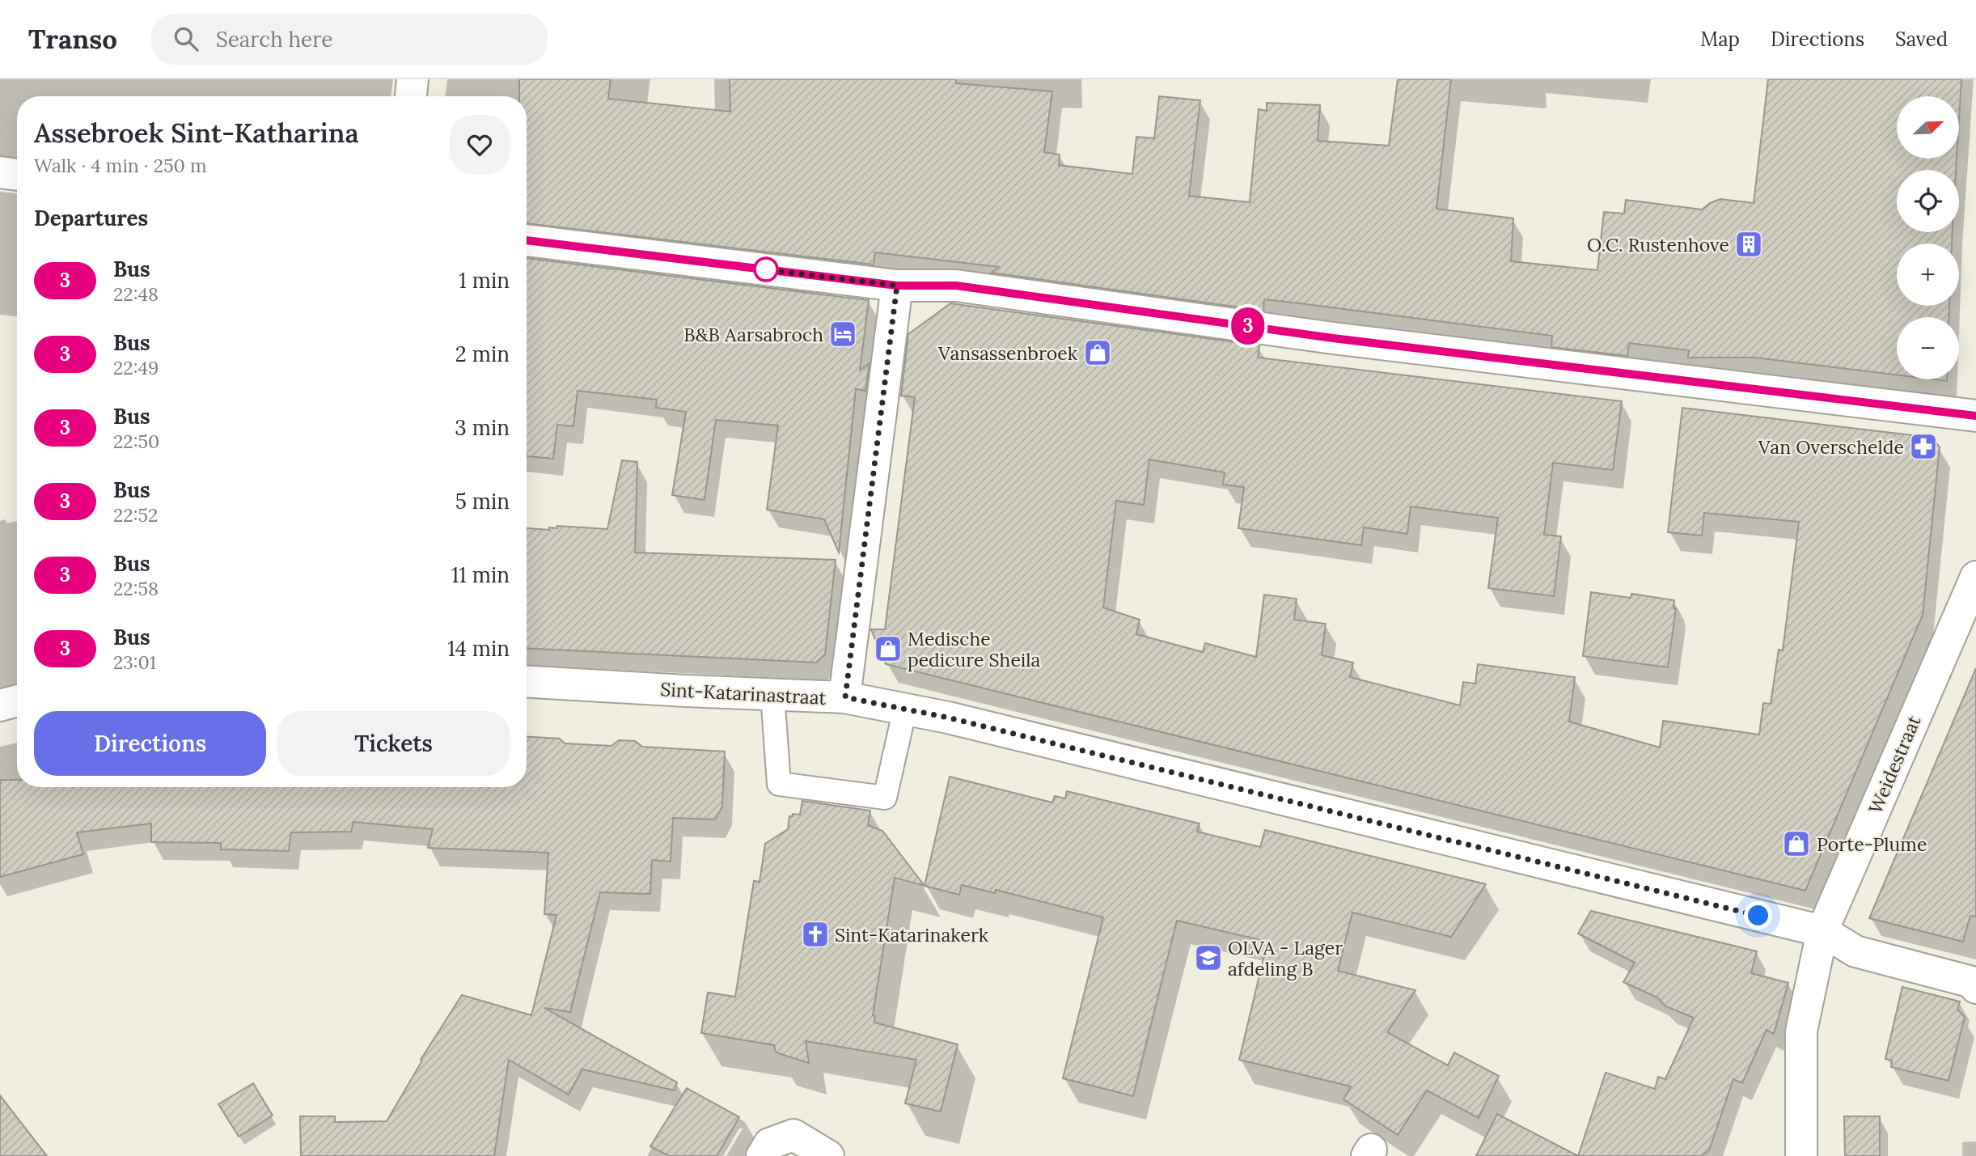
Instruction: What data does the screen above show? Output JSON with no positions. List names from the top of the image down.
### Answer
{
  "streets": {
    "street": ["Sint-Katarinastraat", "Weidestraat"]
  },
  "crossings": [
    ["Sint-Katarinastraat", "Weidestraat"]
  ],
  "places": {
    "building": ["O.C. Rustenhove"],
    "hotel": ["B&B Aarsabroch"],
    "shop": ["Vansassenbroek", "Medische pedicure Sheila", "Porte-Plume"],
    "pharmacy": ["Van Overschelde"],
    "church": ["Sint-Katarinakerk"],
    "school or university": ["OLVA - Lager afdeling B"]
  },
  "lines": ["bus line 3"],
  "north": "top right",
  "page": {
    "header": "Transo",
    "search": "Search here",
    "nav": ["Map", "Directions", "Saved"],
    "on_map": "3",
    "map_buttons": ["+", "−"],
    "heading": [
      ["Assebroek Sint-Katharina", "Walk · 4 min · 250 m"],
      "Departures"
    ],
    "list": [
      {
        "mark": "3",
        "name": "Bus",
        "note": "22:48",
        "value": "1 min"
      },
      {
        "mark": "3",
        "name": "Bus",
        "note": "22:49",
        "value": "2 min"
      },
      {
        "mark": "3",
        "name": "Bus",
        "note": "22:50",
        "value": "3 min"
      },
      {
        "mark": "3",
        "name": "Bus",
        "note": "22:52",
        "value": "5 min"
      },
      {
        "mark": "3",
        "name": "Bus",
        "note": "22:58",
        "value": "11 min"
      },
      {
        "mark": "3",
        "name": "Bus",
        "note": "23:01",
        "value": "14 min"
      }
    ],
    "buttons": ["Directions", "Tickets"]
  }
}
